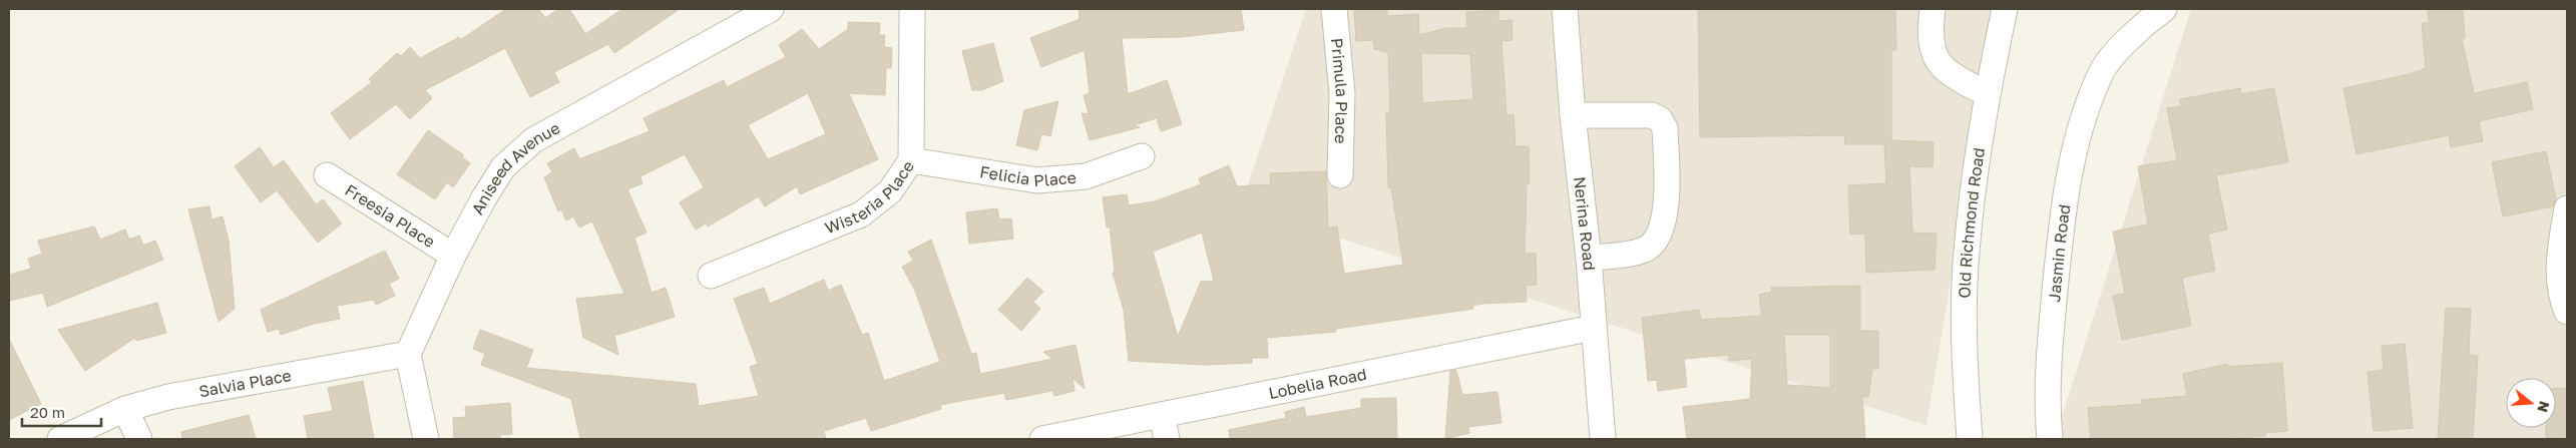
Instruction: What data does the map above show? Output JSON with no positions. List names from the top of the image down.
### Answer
{
  "streets": {
    "street": [
      "Primula Place",
      "Aniseed Avenue",
      "Felicia Place",
      "Wisteria Place",
      "Freesia Place",
      "Old Richmond Road",
      "Nerina Road",
      "Jasmin Road",
      "Salvia Place",
      "Lobelia Road"
    ]
  },
  "crossings": [
    ["Aniseed Avenue", "Freesia Place"],
    ["Aniseed Avenue", "Salvia Place"],
    ["Felicia Place", "Wisteria Place"],
    ["Nerina Road", "Lobelia Road"]
  ],
  "scale_bar": "20 m",
  "north": "right"
}
